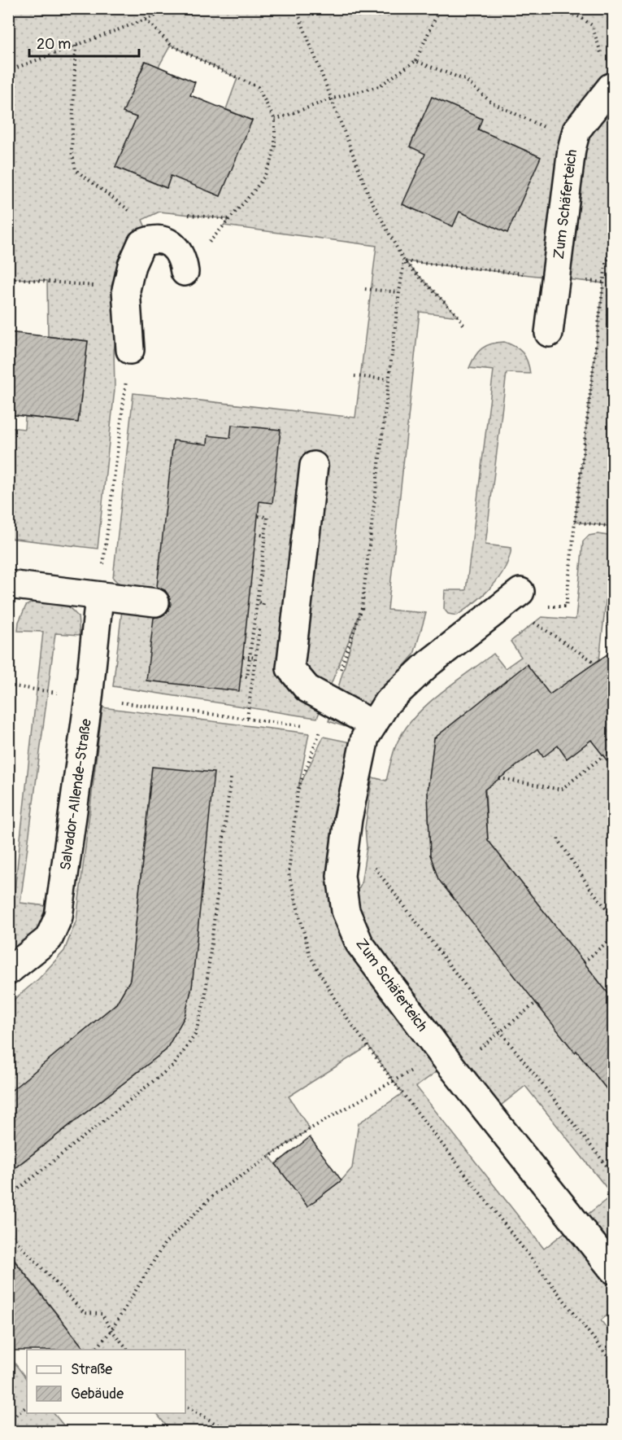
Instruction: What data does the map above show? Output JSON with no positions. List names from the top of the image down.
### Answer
{
  "streets": {
    "street": ["Zum Schäferteich", "Salvador-Allende-Straße"]
  },
  "legend": ["Straße", "Gebäude"],
  "scale_bar": "20 m"
}
